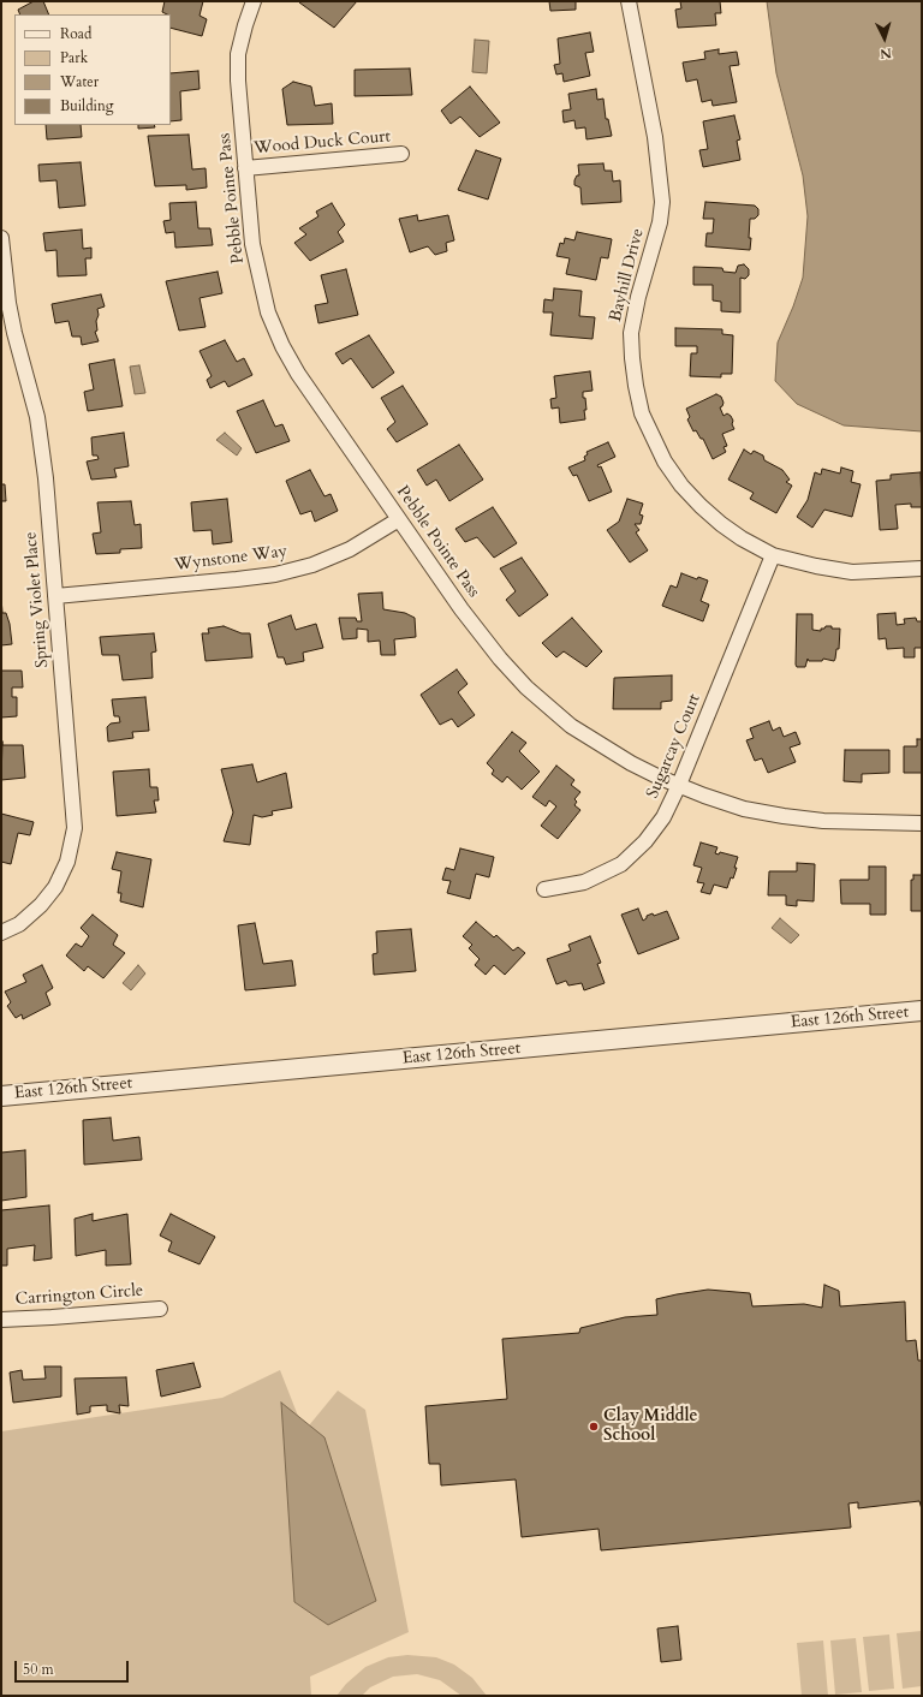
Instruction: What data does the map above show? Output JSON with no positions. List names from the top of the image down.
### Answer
{
  "streets": {
    "street": [
      "Wood Duck Court",
      "Pebble Pointe Pass",
      "Bayhill Drive",
      "Wynstone Way",
      "Spring Violet Place",
      "Sugarcay Court",
      "East 126th Street",
      "Carrington Circle"
    ]
  },
  "crossings": [
    ["Wood Duck Court", "Pebble Pointe Pass"],
    ["Pebble Pointe Pass", "Wynstone Way"],
    ["Pebble Pointe Pass", "Sugarcay Court"],
    ["Bayhill Drive", "Sugarcay Court"],
    ["Wynstone Way", "Spring Violet Place"]
  ],
  "places": ["Clay Middle School"],
  "legend": [
    "Road",
    "Park",
    "Water",
    "Building"
  ],
  "scale_bar": "50 m",
  "north": "bottom"
}
